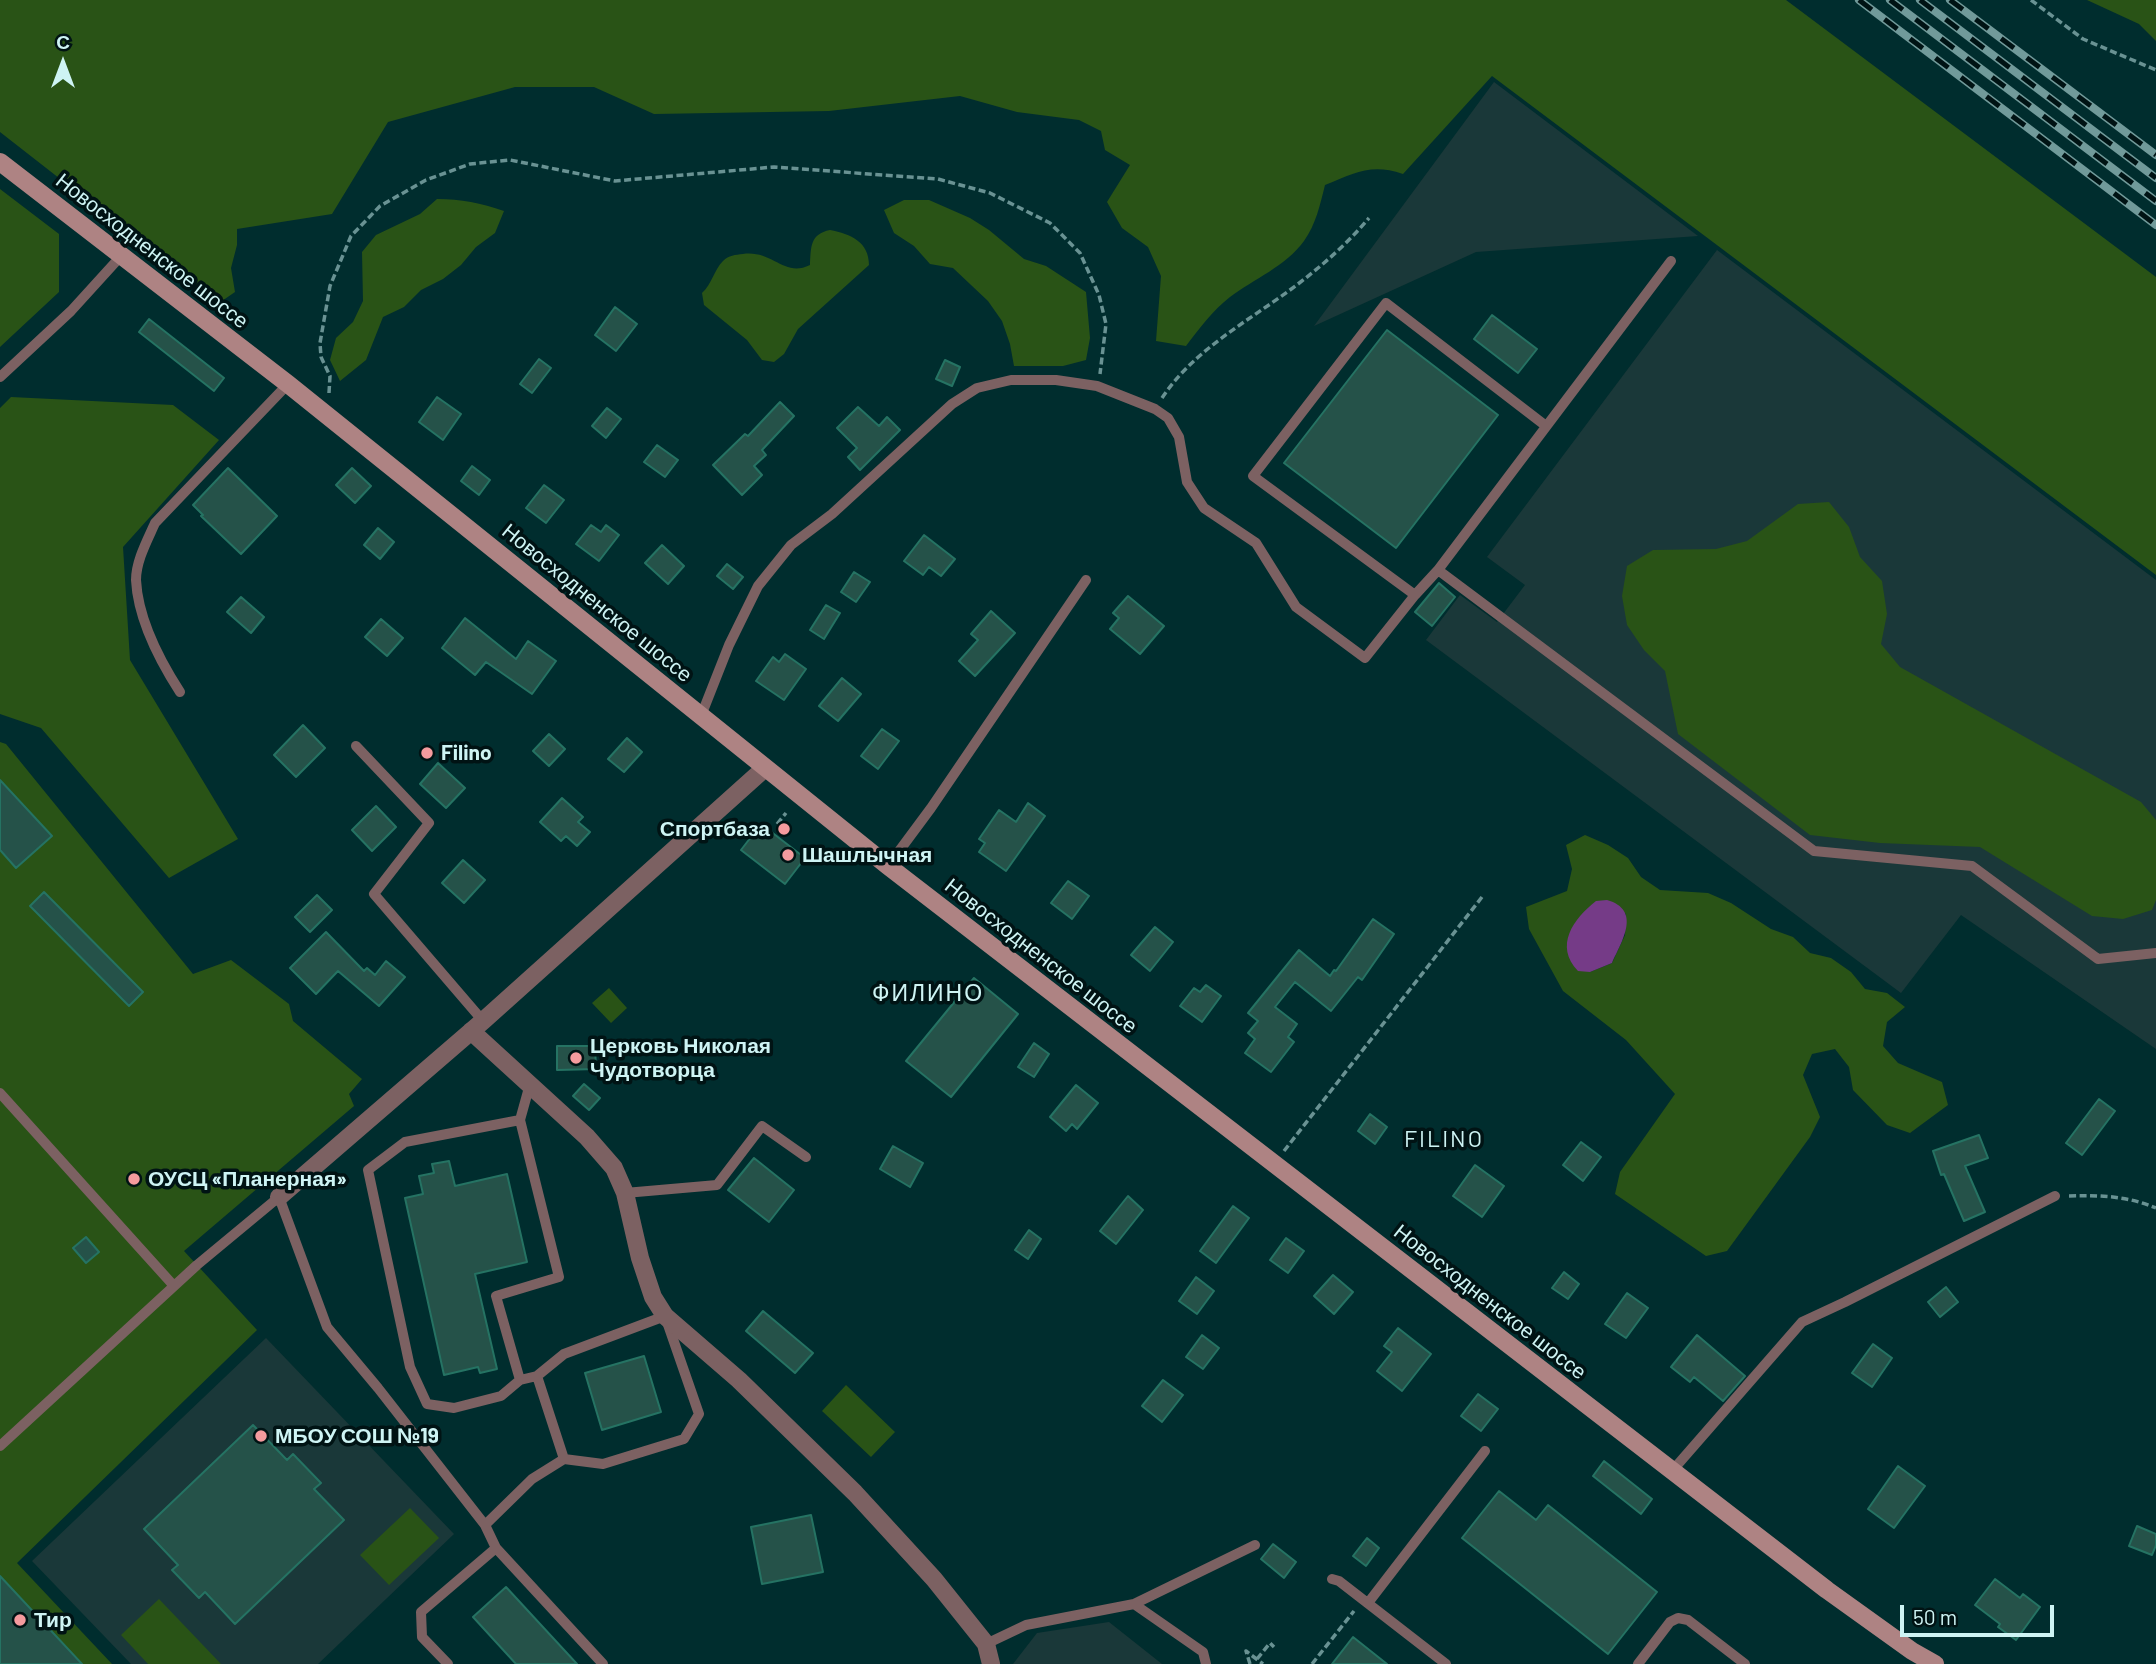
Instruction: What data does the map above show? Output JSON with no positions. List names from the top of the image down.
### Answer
{
  "streets": {
    "main road": ["Новосходненское шоссе"]
  },
  "districts": ["ФИЛИНО", "FILINO"],
  "places": [
    "Filino",
    "Спортбаза",
    "Шашлычная",
    "Церковь Николая Чудотворца",
    "ОУСЦ «Планерная»",
    "МБОУ СОШ №19",
    "Тир"
  ],
  "scale_bar": "50 m",
  "north": "top"
}
